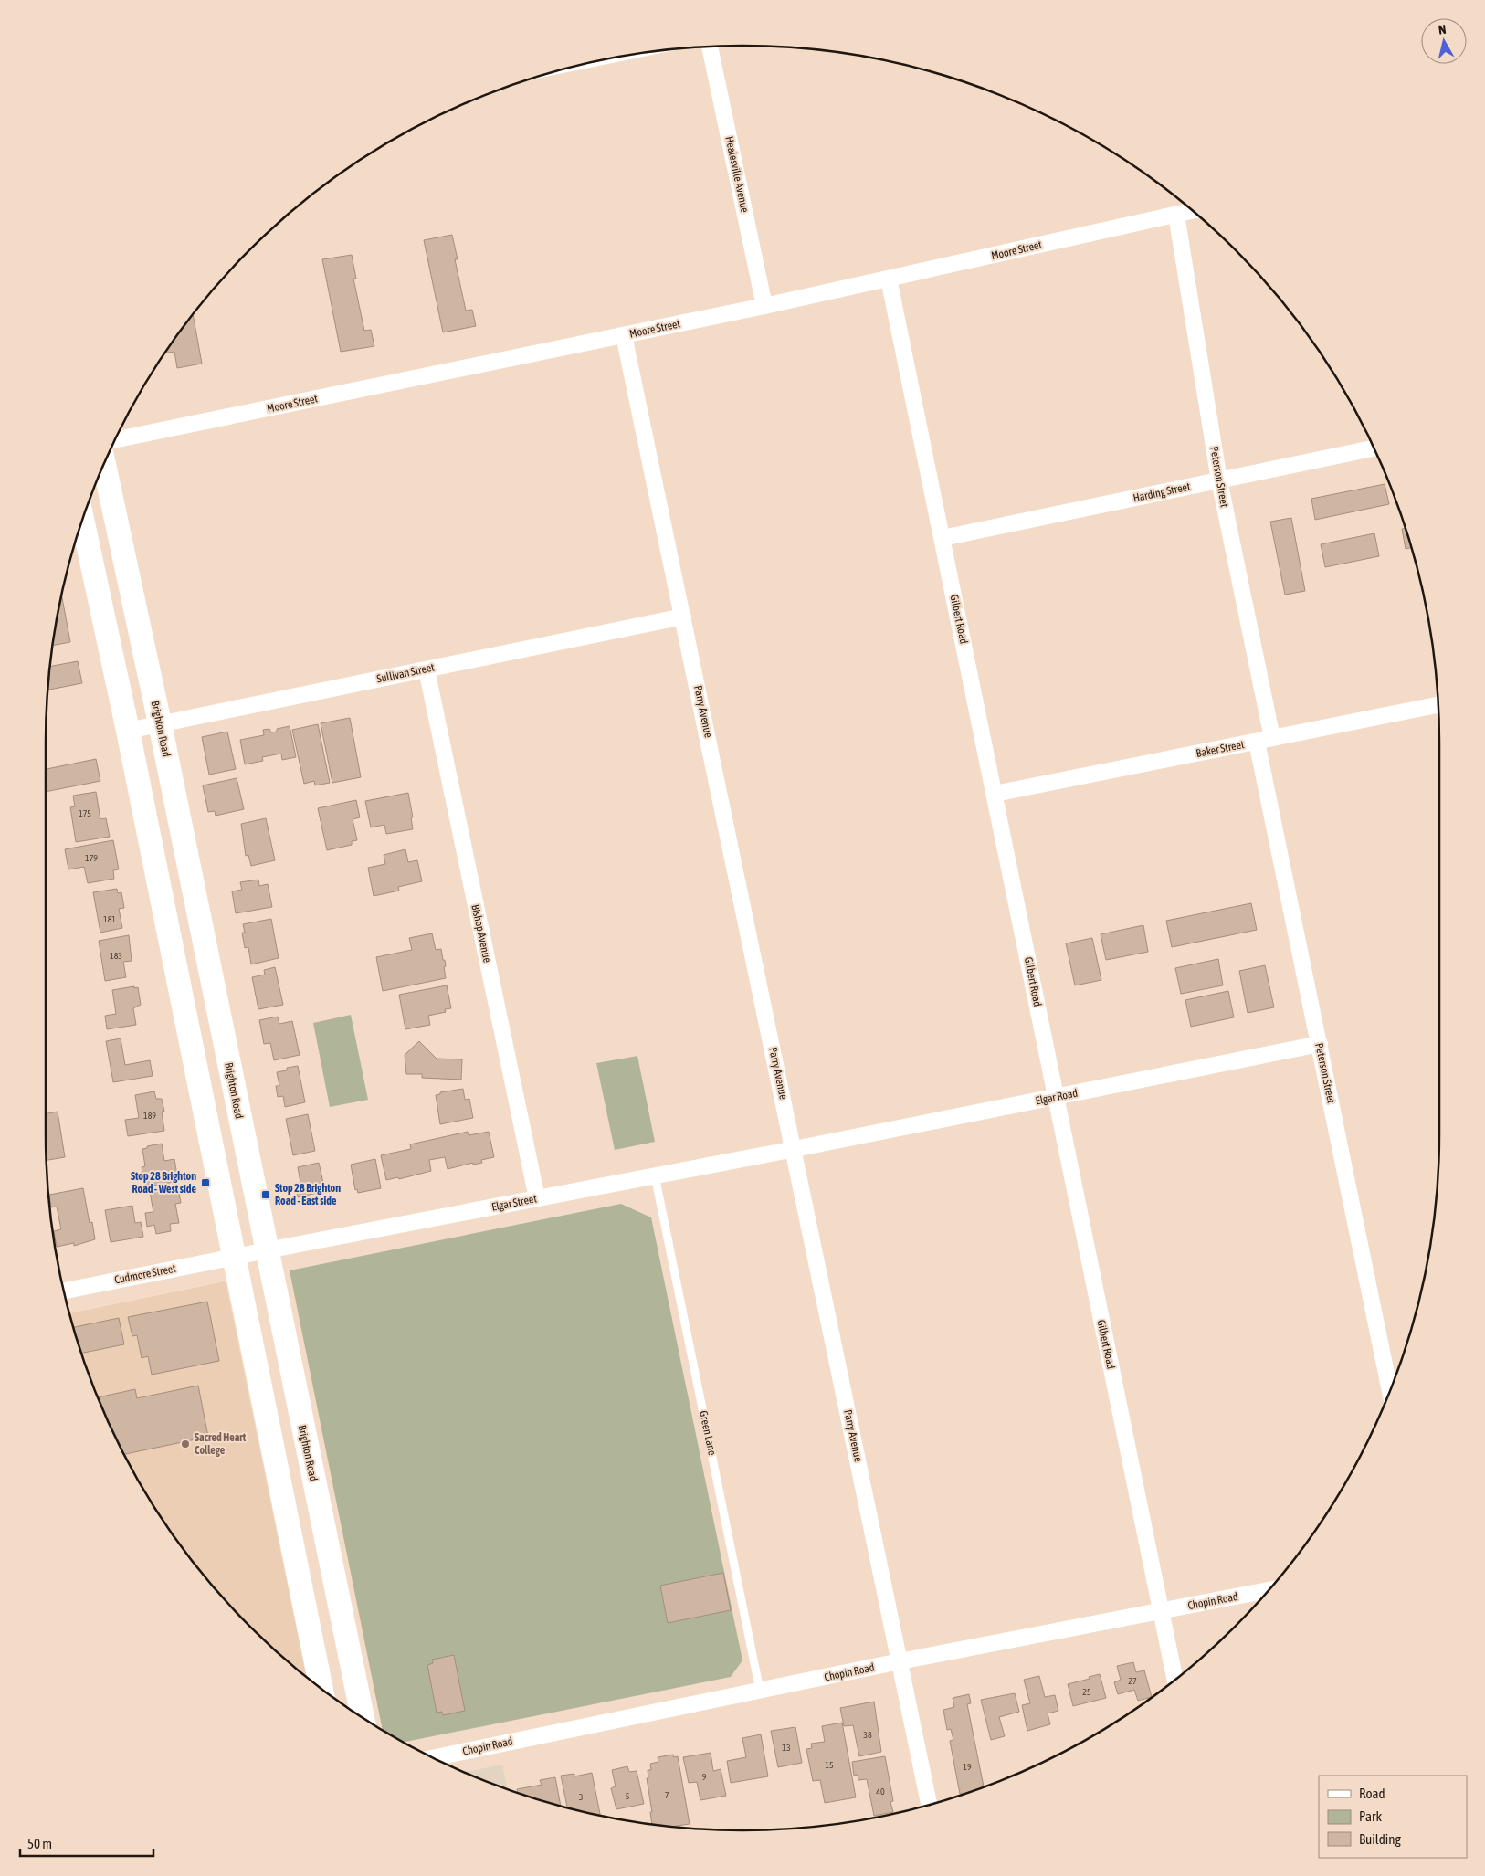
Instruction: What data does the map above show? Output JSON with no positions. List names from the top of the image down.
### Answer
{
  "streets": {
    "main road": ["Brighton Road"],
    "street": [
      "Healesville Avenue",
      "Moore Street",
      "Peterson Street",
      "Harding Street",
      "Gilbert Road",
      "Sullivan Street",
      "Parry Avenue",
      "Baker Street",
      "Bishop Avenue",
      "Elgar Road",
      "Elgar Street",
      "Cudmore Street",
      "Chopin Road"
    ],
    "lane": ["Green Lane"]
  },
  "crossings": [
    ["Healesville Avenue", "Moore Street"],
    ["Moore Street", "Peterson Street"],
    ["Moore Street", "Gilbert Road"],
    ["Moore Street", "Parry Avenue"],
    ["Peterson Street", "Harding Street"],
    ["Peterson Street", "Baker Street"],
    ["Peterson Street", "Elgar Road"],
    ["Harding Street", "Gilbert Road"],
    ["Gilbert Road", "Baker Street"],
    ["Gilbert Road", "Elgar Road"],
    ["Gilbert Road", "Chopin Road"],
    ["Sullivan Street", "Parry Avenue"],
    ["Sullivan Street", "Brighton Road"],
    ["Sullivan Street", "Bishop Avenue"],
    ["Parry Avenue", "Elgar Road"],
    ["Parry Avenue", "Elgar Street"],
    ["Parry Avenue", "Chopin Road"],
    ["Brighton Road", "Elgar Street"],
    ["Bishop Avenue", "Elgar Street"],
    ["Elgar Road", "Elgar Street"],
    ["Elgar Street", "Cudmore Street"],
    ["Elgar Street", "Green Lane"],
    ["Green Lane", "Chopin Road"]
  ],
  "places": {
    "transit": ["Stop 28 Brighton Road - West side", "Stop 28 Brighton Road - East side"],
    "other": ["Sacred Heart College"]
  },
  "house_numbers": [
    "175",
    "179",
    "181",
    "183",
    "189",
    "27",
    "25",
    "38",
    "13",
    "15",
    "19",
    "9",
    "40",
    "7",
    "5",
    "3"
  ],
  "legend": ["Road", "Park", "Building"],
  "scale_bar": "50 m",
  "north": "top"
}
